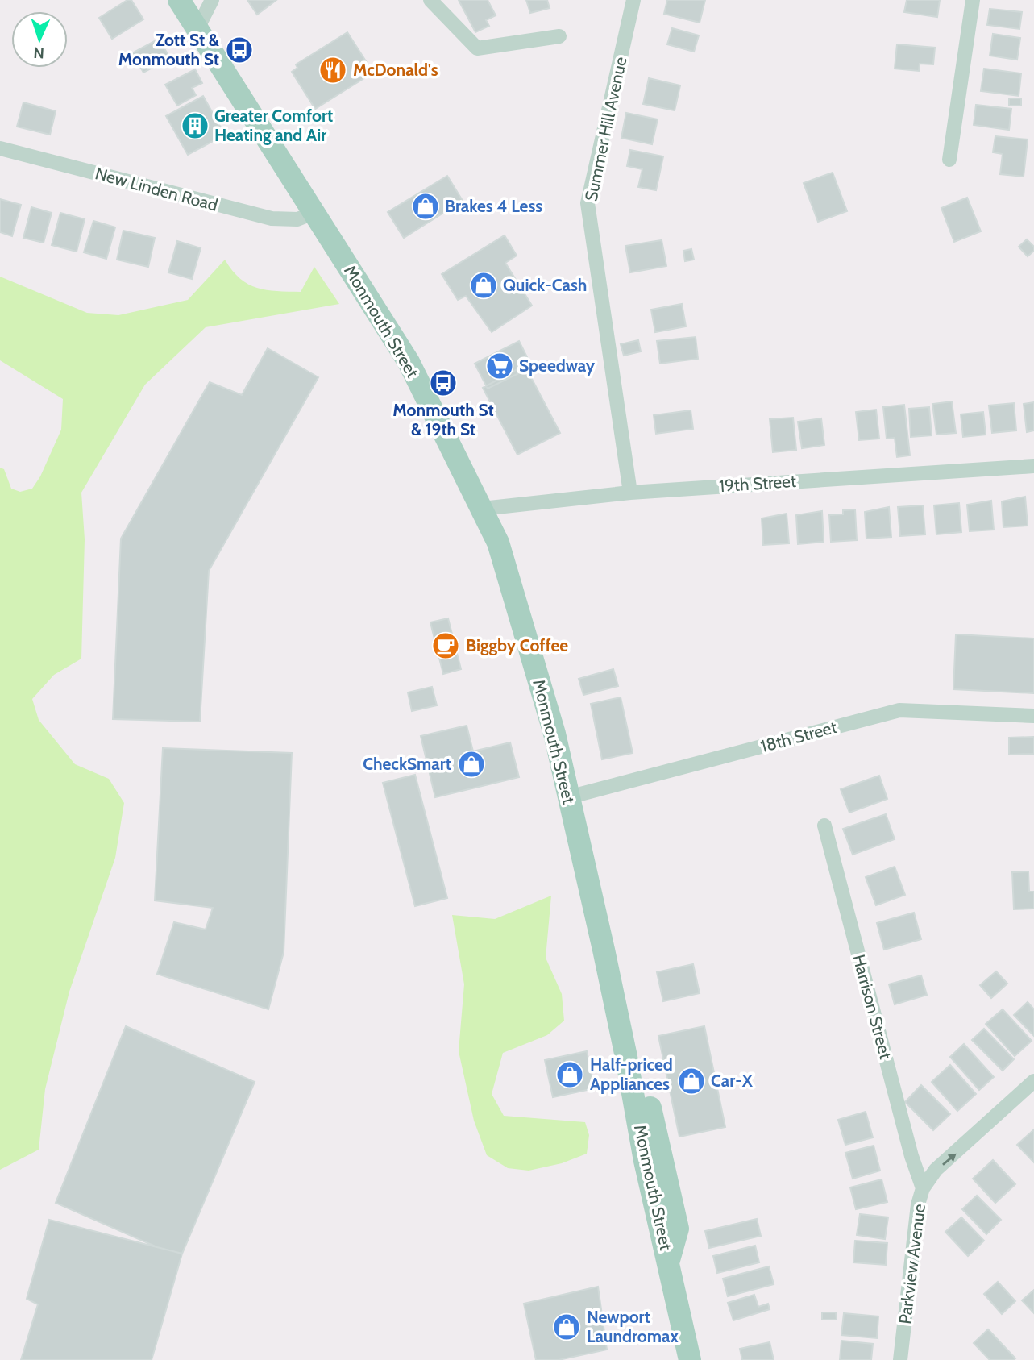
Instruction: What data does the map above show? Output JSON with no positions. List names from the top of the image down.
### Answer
{
  "streets": {
    "main road": ["Monmouth Street"],
    "street": [
      "Summer Hill Avenue",
      "New Linden Road",
      "19th Street",
      "18th Street",
      "Harrison Street",
      "Parkview Avenue"
    ]
  },
  "crossings": [
    ["Summer Hill Avenue", "19th Street"],
    ["New Linden Road", "Monmouth Street"],
    ["Monmouth Street", "19th Street"],
    ["Monmouth Street", "18th Street"],
    ["Harrison Street", "Parkview Avenue"]
  ],
  "one_way": ["Parkview Avenue"],
  "places": {
    "bus stop": ["Zott St & Monmouth St", "Monmouth St & 19th St"],
    "restaurant": ["McDonald's"],
    "building": ["Greater Comfort Heating and Air"],
    "shop": [
      "Brakes 4 Less",
      "Quick-Cash",
      "CheckSmart",
      "Half-priced Appliances",
      "Car-X",
      "Newport Laundromax"
    ],
    "supermarket": ["Speedway"],
    "cafe": ["Biggby Coffee"]
  },
  "north": "bottom"
}
